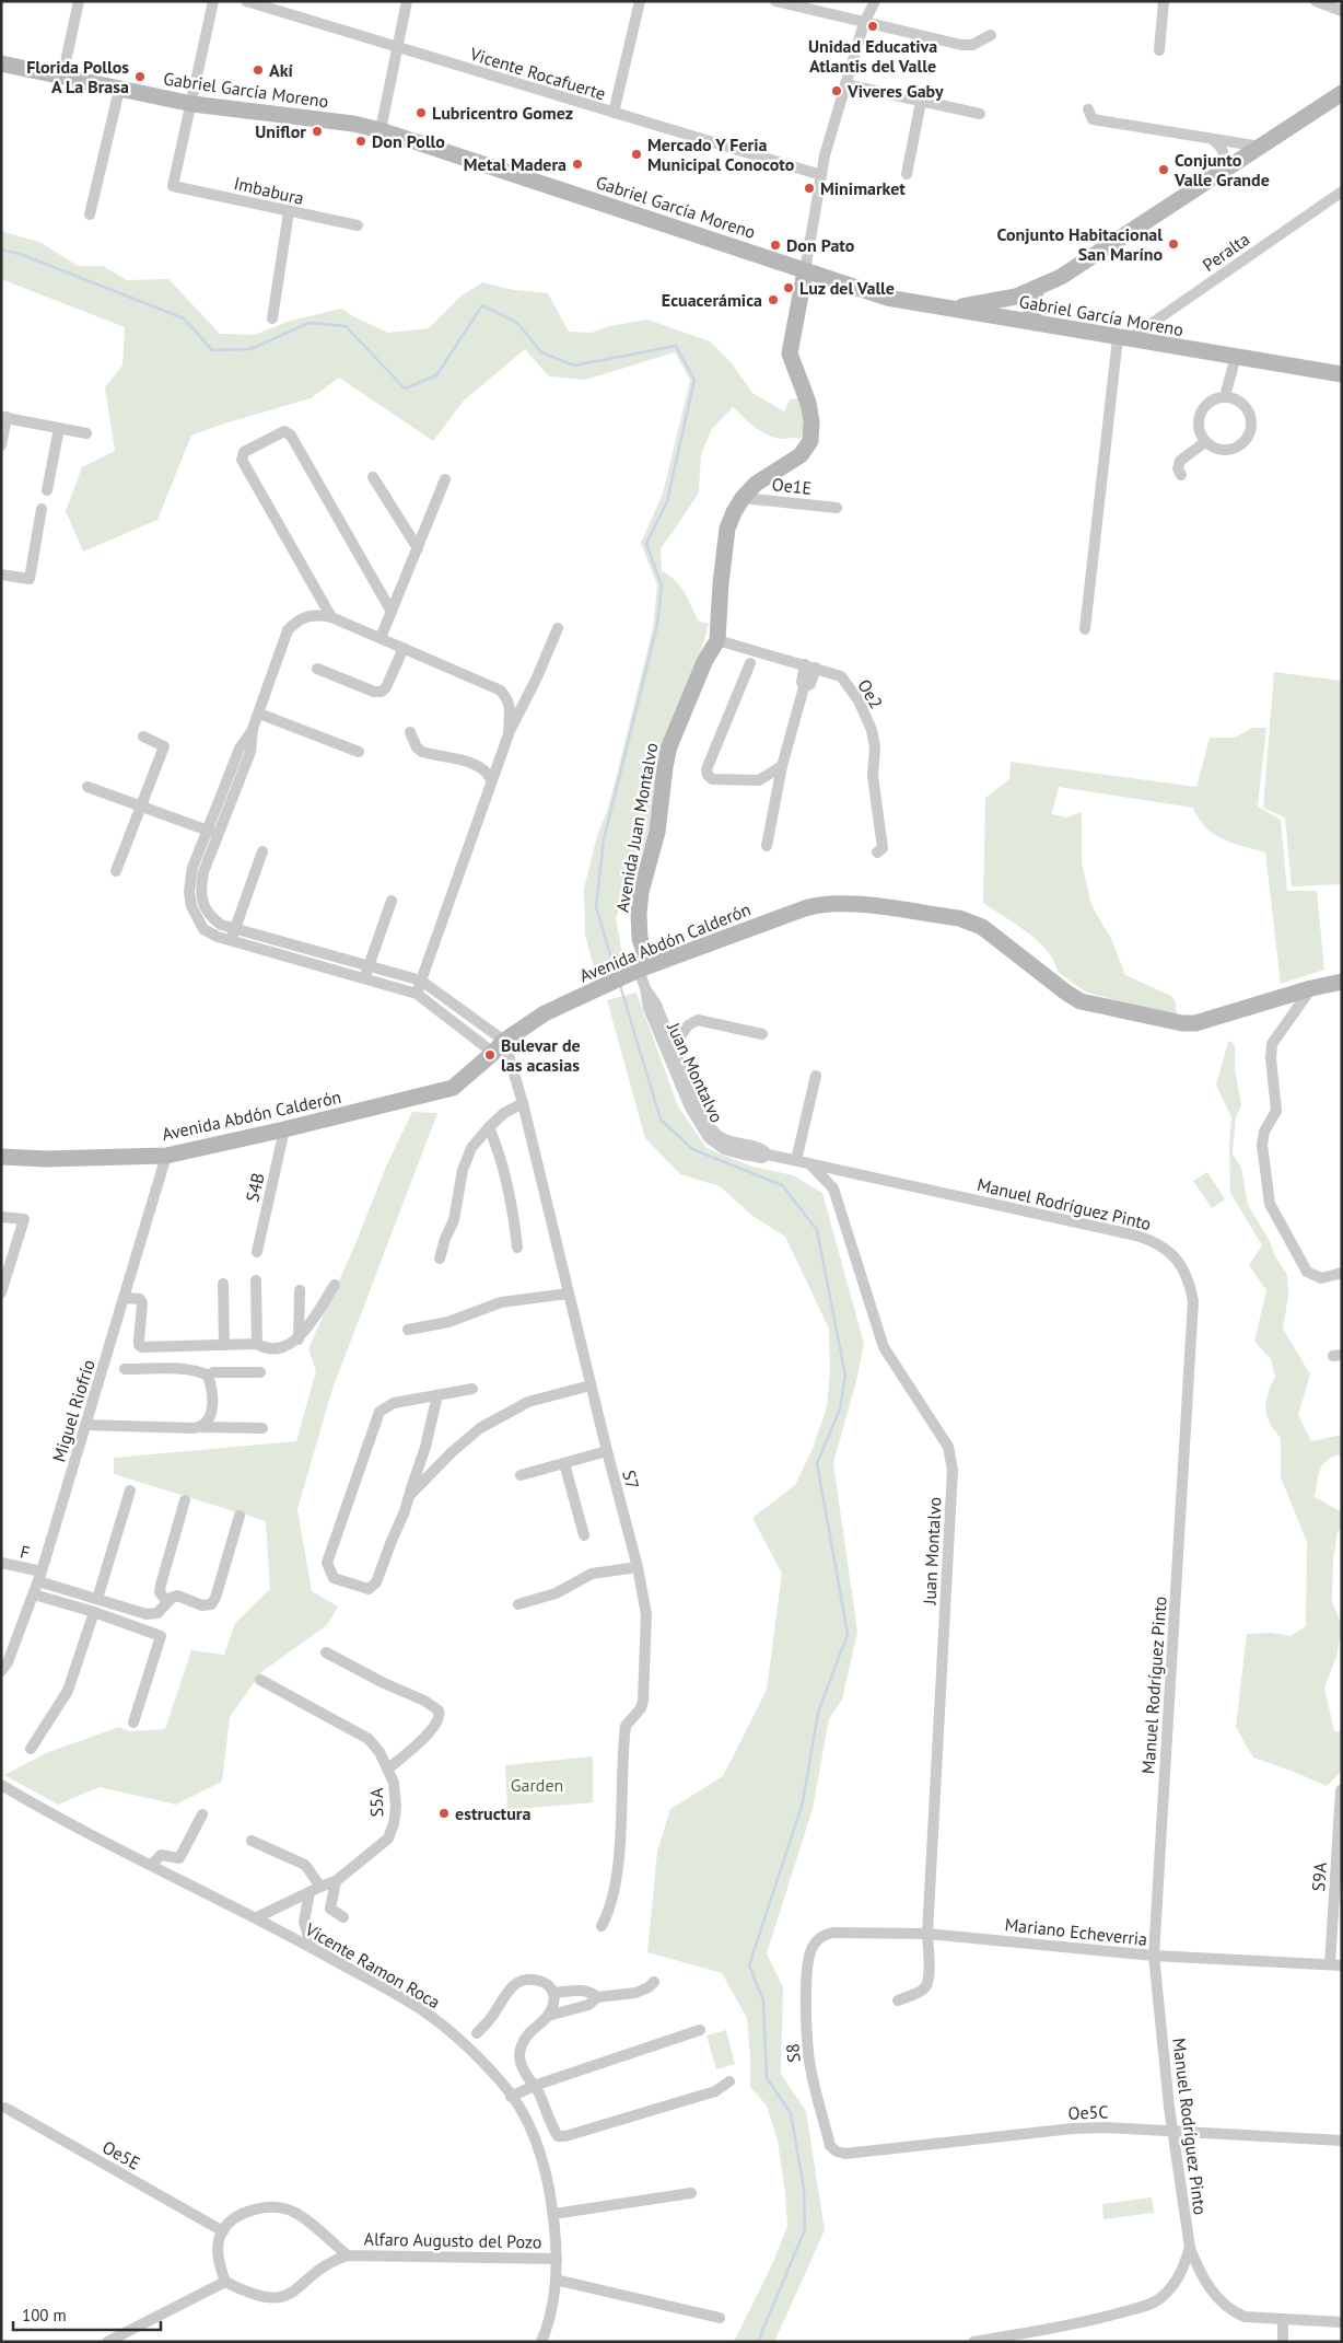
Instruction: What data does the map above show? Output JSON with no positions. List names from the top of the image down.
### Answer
{
  "streets": {
    "street": [
      "Vicente Rocafuerte",
      "Gabriel García Moreno",
      "Imbabura",
      "Peralta",
      "Oe1E",
      "Oe2",
      "Avenida Juan Montalvo",
      "Avenida Abdón Calderón",
      "Juan Montalvo",
      "S4B",
      "Manuel Rodríguez Pinto",
      "Miguel Riofrío",
      "S7",
      "F",
      "S5A",
      "S9A",
      "Mariano Echeverria",
      "Vicente Ramon Roca",
      "S8",
      "Oe5C",
      "Oe5E",
      "Alfaro Augusto del Pozo"
    ]
  },
  "crossings": [
    ["Vicente Rocafuerte", "Avenida Juan Montalvo"],
    ["Gabriel García Moreno", "Imbabura"],
    ["Gabriel García Moreno", "Peralta"],
    ["Gabriel García Moreno", "Avenida Juan Montalvo"],
    ["Oe1E", "Avenida Juan Montalvo"],
    ["Oe2", "Avenida Juan Montalvo"],
    ["Avenida Juan Montalvo", "Avenida Abdón Calderón"],
    ["Avenida Juan Montalvo", "Juan Montalvo"],
    ["Avenida Abdón Calderón", "Juan Montalvo"],
    ["Avenida Abdón Calderón", "S4B"],
    ["Avenida Abdón Calderón", "Miguel Riofrío"],
    ["Avenida Abdón Calderón", "S7"],
    ["Juan Montalvo", "Manuel Rodríguez Pinto"],
    ["Juan Montalvo", "Mariano Echeverria"],
    ["Manuel Rodríguez Pinto", "Mariano Echeverria"],
    ["Manuel Rodríguez Pinto", "Oe5C"],
    ["Miguel Riofrío", "F"],
    ["S5A", "Vicente Ramon Roca"],
    ["S9A", "Mariano Echeverria"],
    ["Mariano Echeverria", "S8"],
    ["Vicente Ramon Roca", "Alfaro Augusto del Pozo"],
    ["S8", "Oe5C"],
    ["Oe5E", "Alfaro Augusto del Pozo"]
  ],
  "parks": ["Garden"],
  "places": [
    "Unidad Educativa Atlantis del Valle",
    "Akí",
    "Florida Pollos A La Brasa",
    "Viveres Gaby",
    "Lubricentro Gomez",
    "Uniflor",
    "Don Pollo",
    "Mercado Y Feria Municipal Conocoto",
    "Metal Madera",
    "Conjunto Valle Grande",
    "Minimarket",
    "Conjunto Habitacional San Maríno",
    "Don Pato",
    "Luz del Valle",
    "Ecuacerámica",
    "Bulevar de las acasias",
    "estructura"
  ],
  "scale_bar": "100 m"
}
